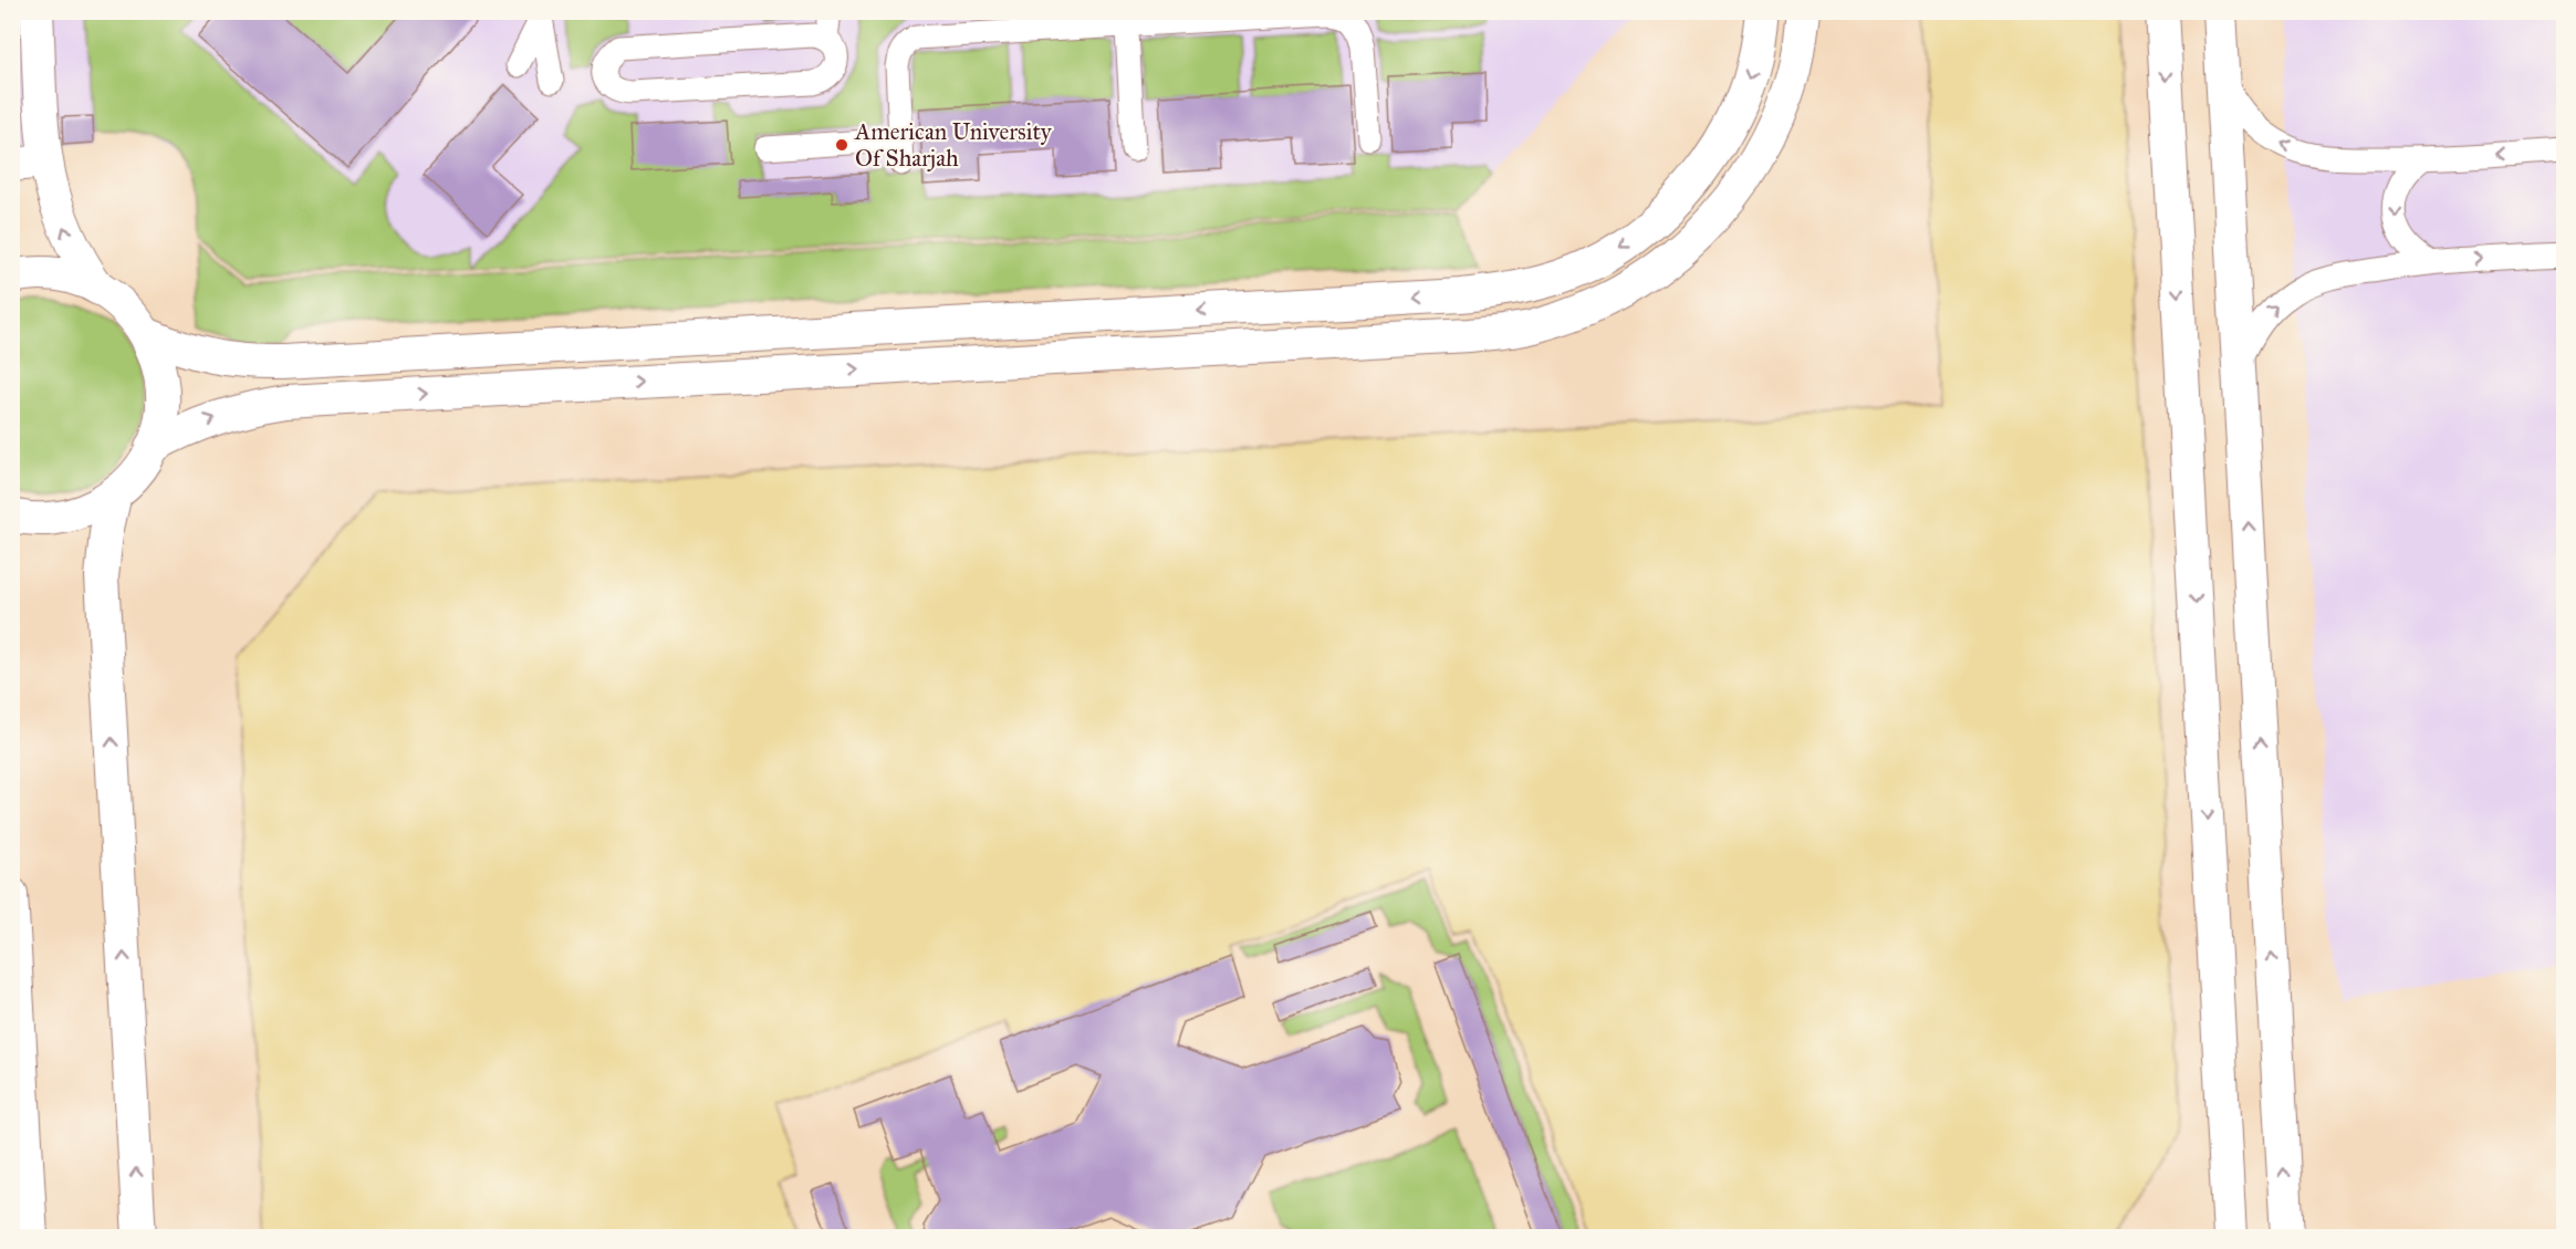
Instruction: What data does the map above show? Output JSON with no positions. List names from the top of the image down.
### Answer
{
  "places": ["American University Of Sharjah"]
}
